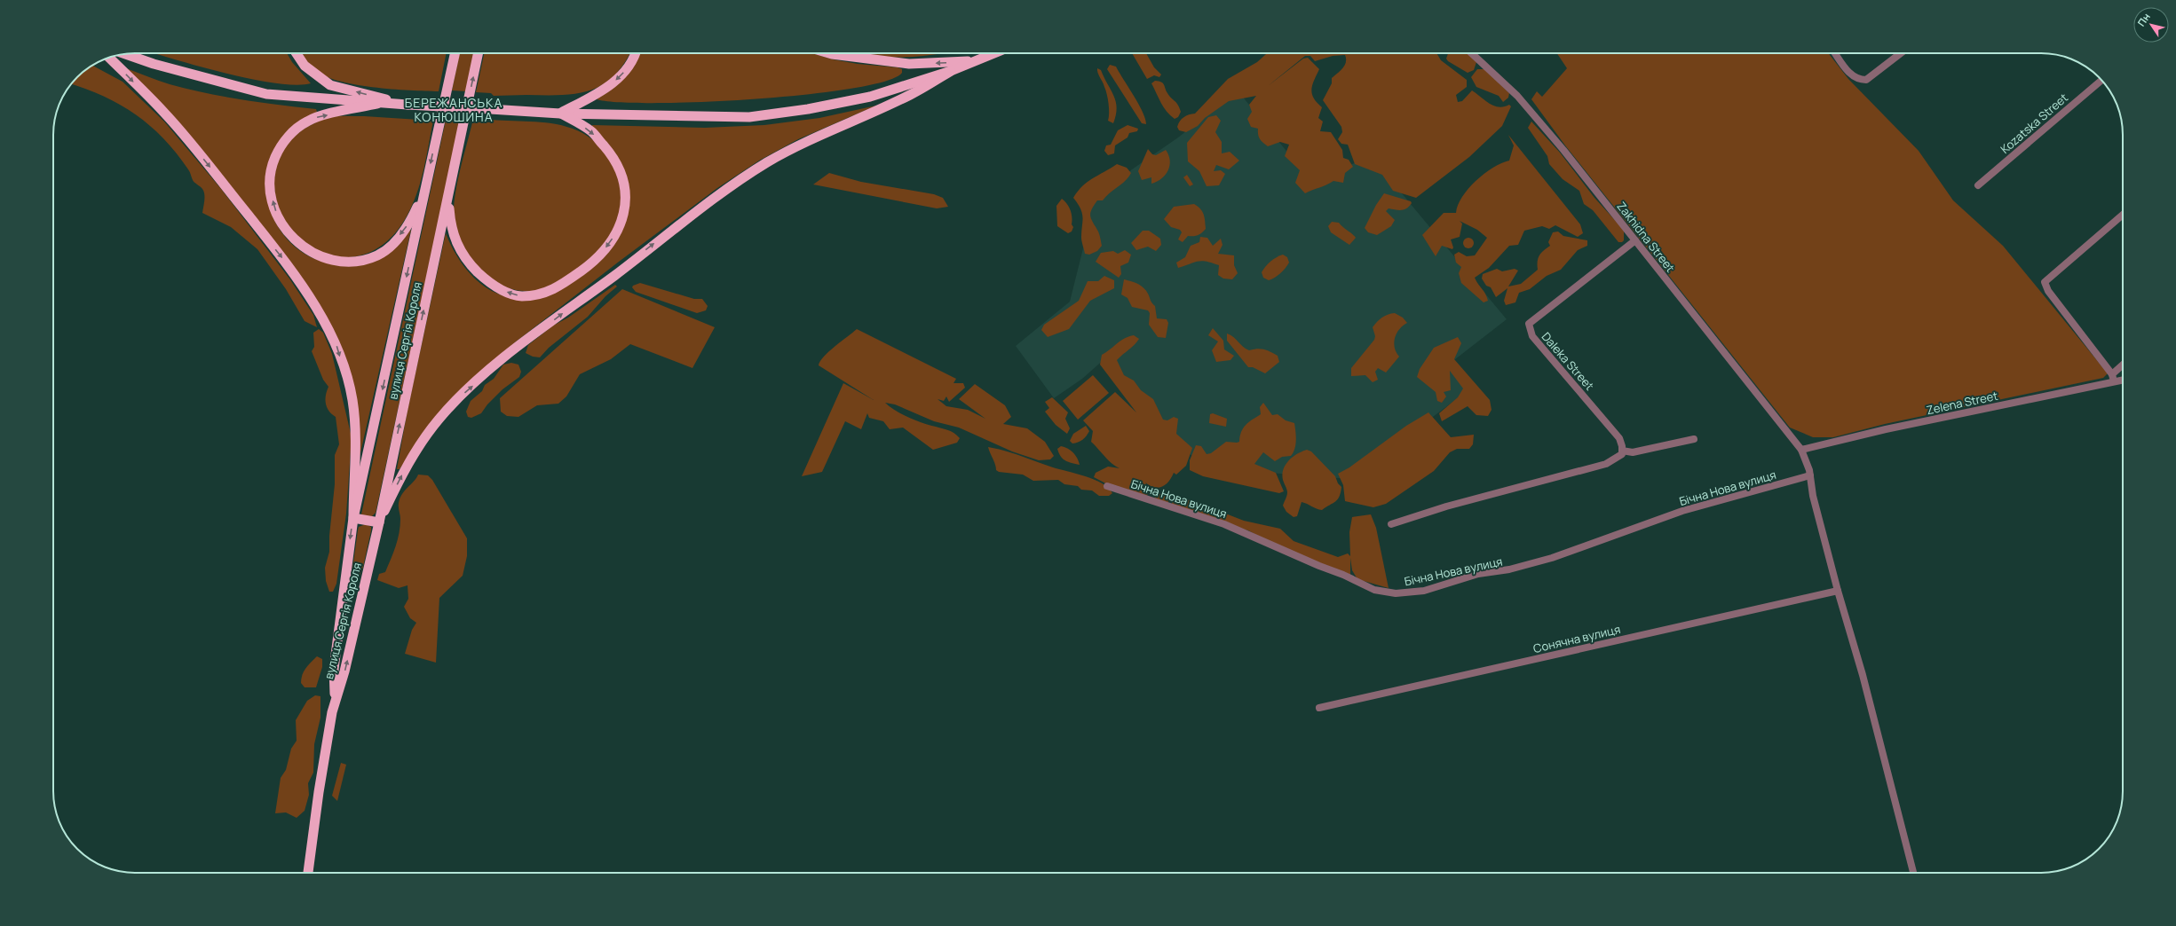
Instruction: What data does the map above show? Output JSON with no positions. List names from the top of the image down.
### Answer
{
  "streets": {
    "highway": ["вулиця Сергія Короля"],
    "street": [
      "Kozatska Street",
      "Zakhidna Street",
      "Daleka Street",
      "Zelena Street",
      "Бічна Нова вулиця",
      "Сонячна вулиця"
    ]
  },
  "crossings": [
    ["Zakhidna Street", "Daleka Street"],
    ["Zakhidna Street", "Zelena Street"],
    ["Zakhidna Street", "Бічна Нова вулиця"],
    ["Zakhidna Street", "Сонячна вулиця"]
  ],
  "districts": ["БЕРЕЖАНСЬКА КОНЮШИНА"],
  "north": "top left"
}
